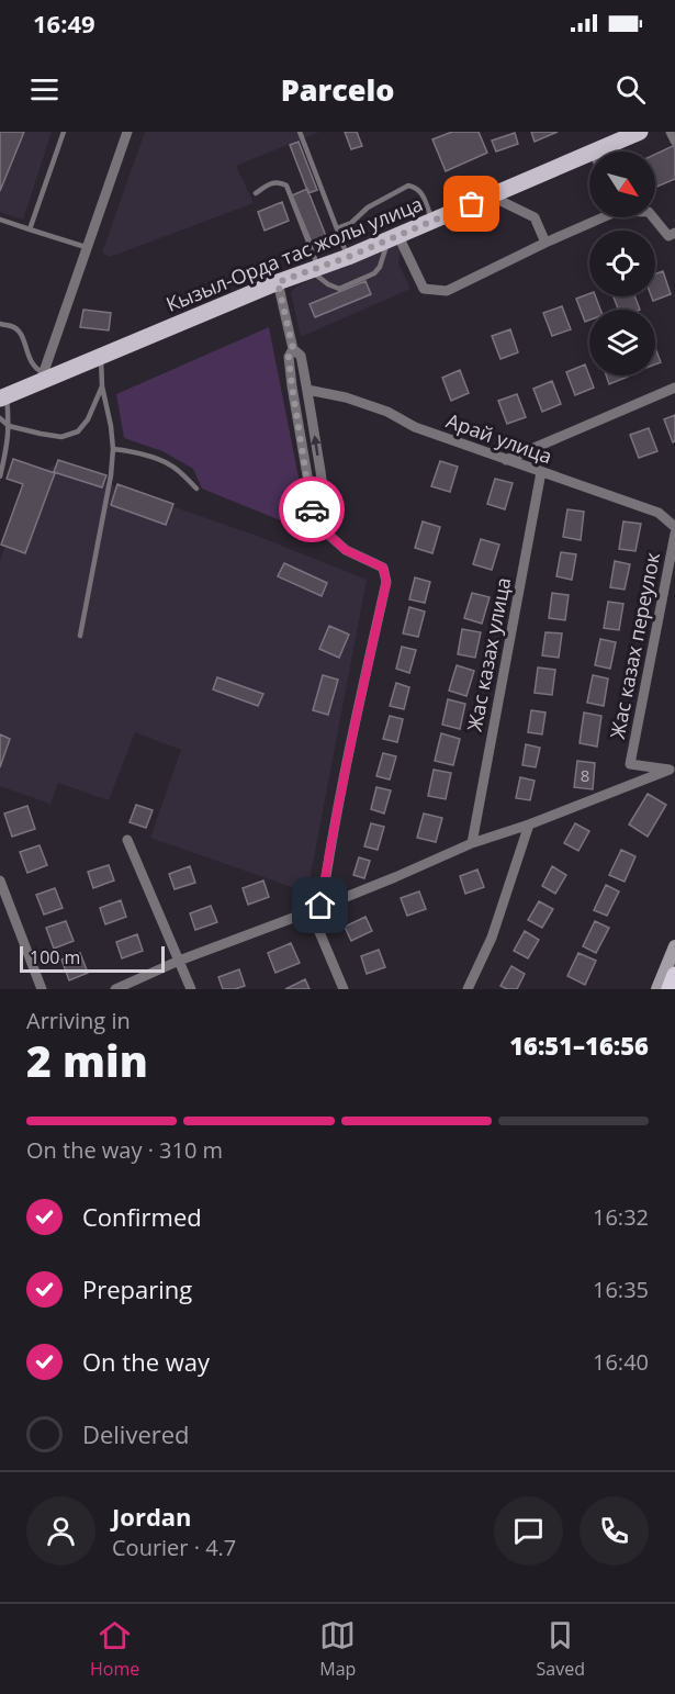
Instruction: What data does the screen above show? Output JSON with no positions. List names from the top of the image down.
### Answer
{
  "streets": {
    "main road": ["Кызыл-Орда тас жолы улица"],
    "street": ["Арай улица", "Жас казах переулок", "Жас казах улица"]
  },
  "crossings": [
    ["Арай улица", "Жас казах улица"]
  ],
  "house_numbers": ["8"],
  "scale_bar": "100 m",
  "north": "bottom right",
  "page": {
    "status": "16:49",
    "header": "Parcelo",
    "scale": "100 m",
    "heading": ["2 min", "Arriving in", "16:51–16:56"],
    "panel": ["Jordan", "Courier · 4.7"],
    "bar": "On the way · 310 m",
    "list": [
      ["Confirmed", "16:32"],
      ["Preparing", "16:35"],
      ["On the way", "16:40"],
      "Delivered"
    ],
    "tabs": ["Home", "Map", "Saved"]
  }
}
